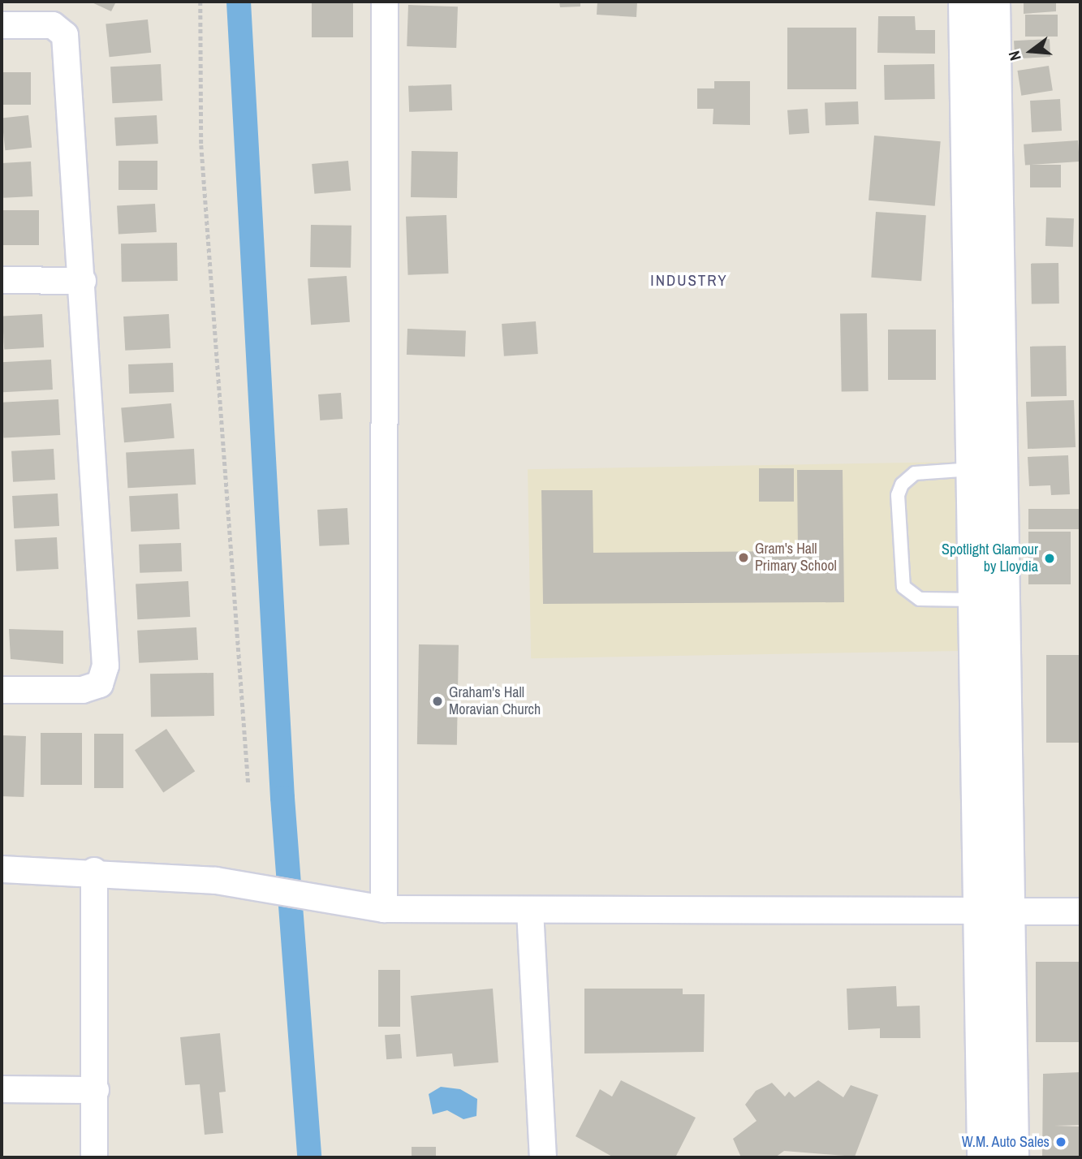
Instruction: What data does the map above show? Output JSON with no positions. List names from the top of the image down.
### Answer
{
  "districts": ["INDUSTRY"],
  "places": [
    "Gram's Hall Primary School",
    "Spotlight Glamour by Lloydia",
    "Graham's Hall Moravian Church",
    "W.M. Auto Sales"
  ],
  "north": "left"
}
